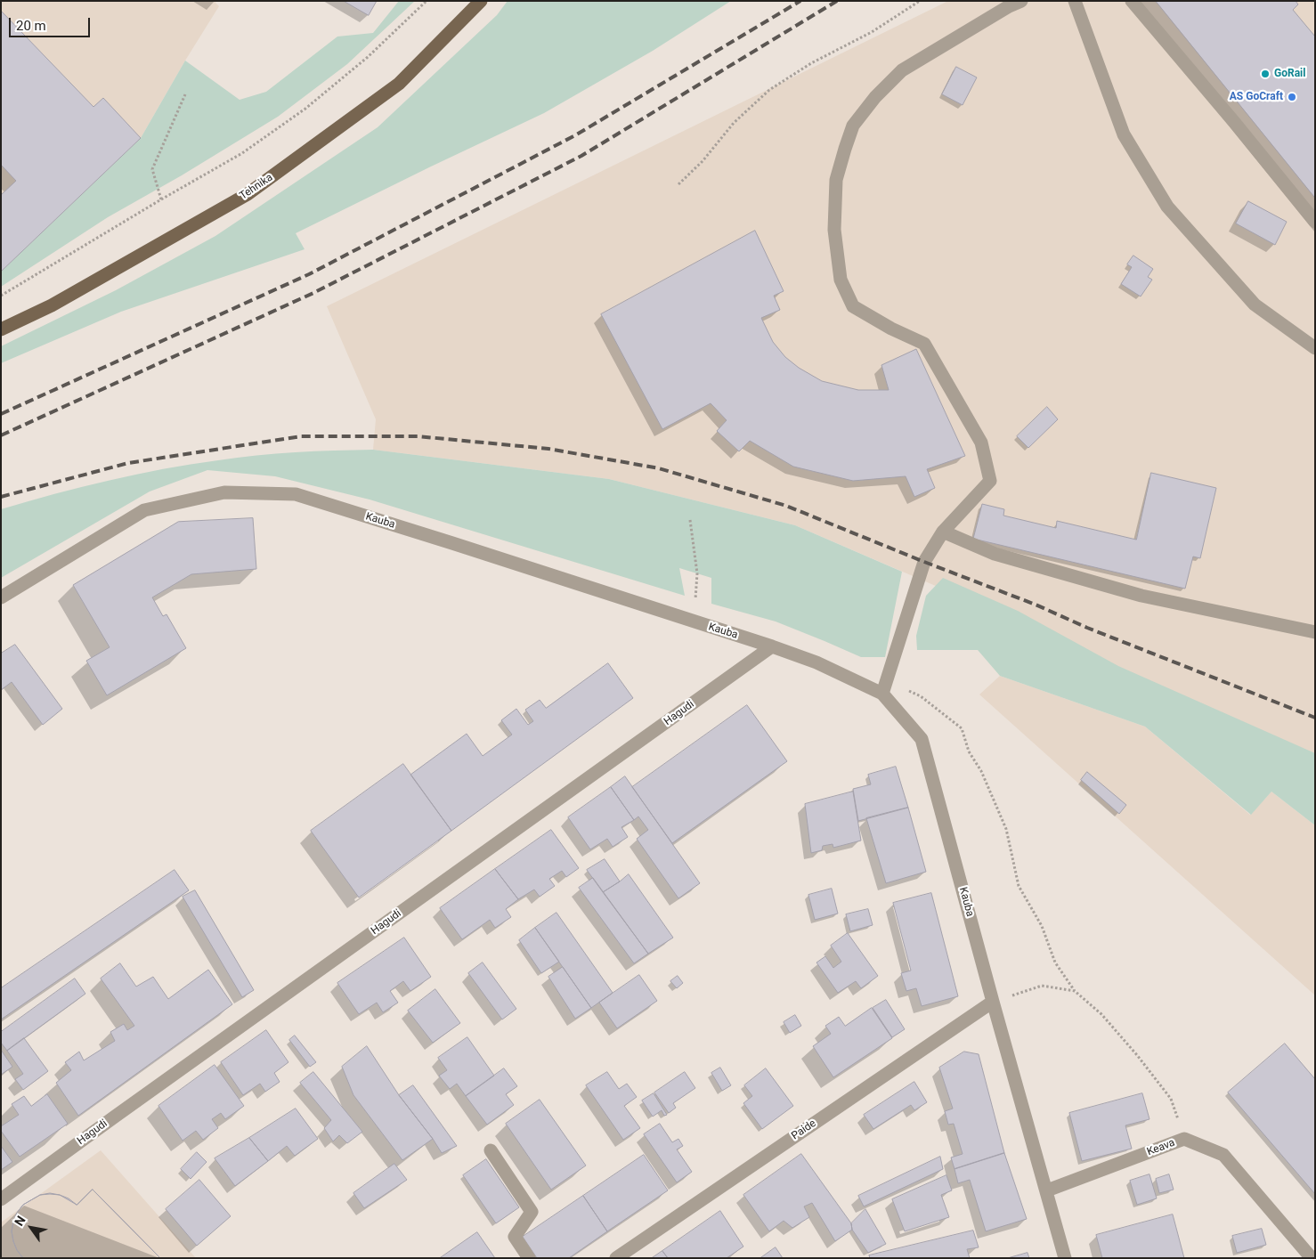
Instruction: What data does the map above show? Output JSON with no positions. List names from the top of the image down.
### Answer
{
  "streets": {
    "main road": ["Tehnika"],
    "street": [
      "Kauba",
      "Hagudi",
      "Paide",
      "Keava"
    ]
  },
  "crossings": [
    ["Kauba", "Hagudi"],
    ["Kauba", "Paide"],
    ["Kauba", "Keava"]
  ],
  "places": ["GoRail", "AS GoCraft"],
  "scale_bar": "20 m",
  "north": "top left"
}
